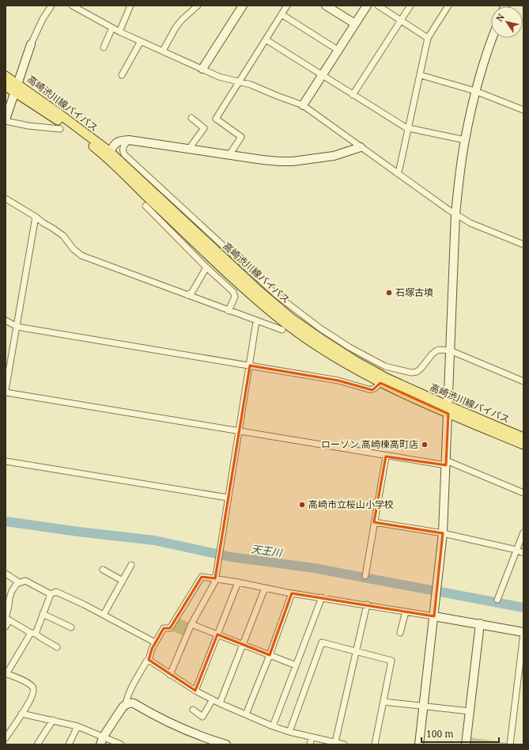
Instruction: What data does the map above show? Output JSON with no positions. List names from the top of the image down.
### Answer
{
  "streets": {
    "main road": ["高崎渋川線バイパス"]
  },
  "water": ["天王川"],
  "places": ["石塚古墳", "ローソン 高崎棟高町店", "高崎市立桜山小学校"],
  "scale_bar": "100 m",
  "north": "top left"
}
